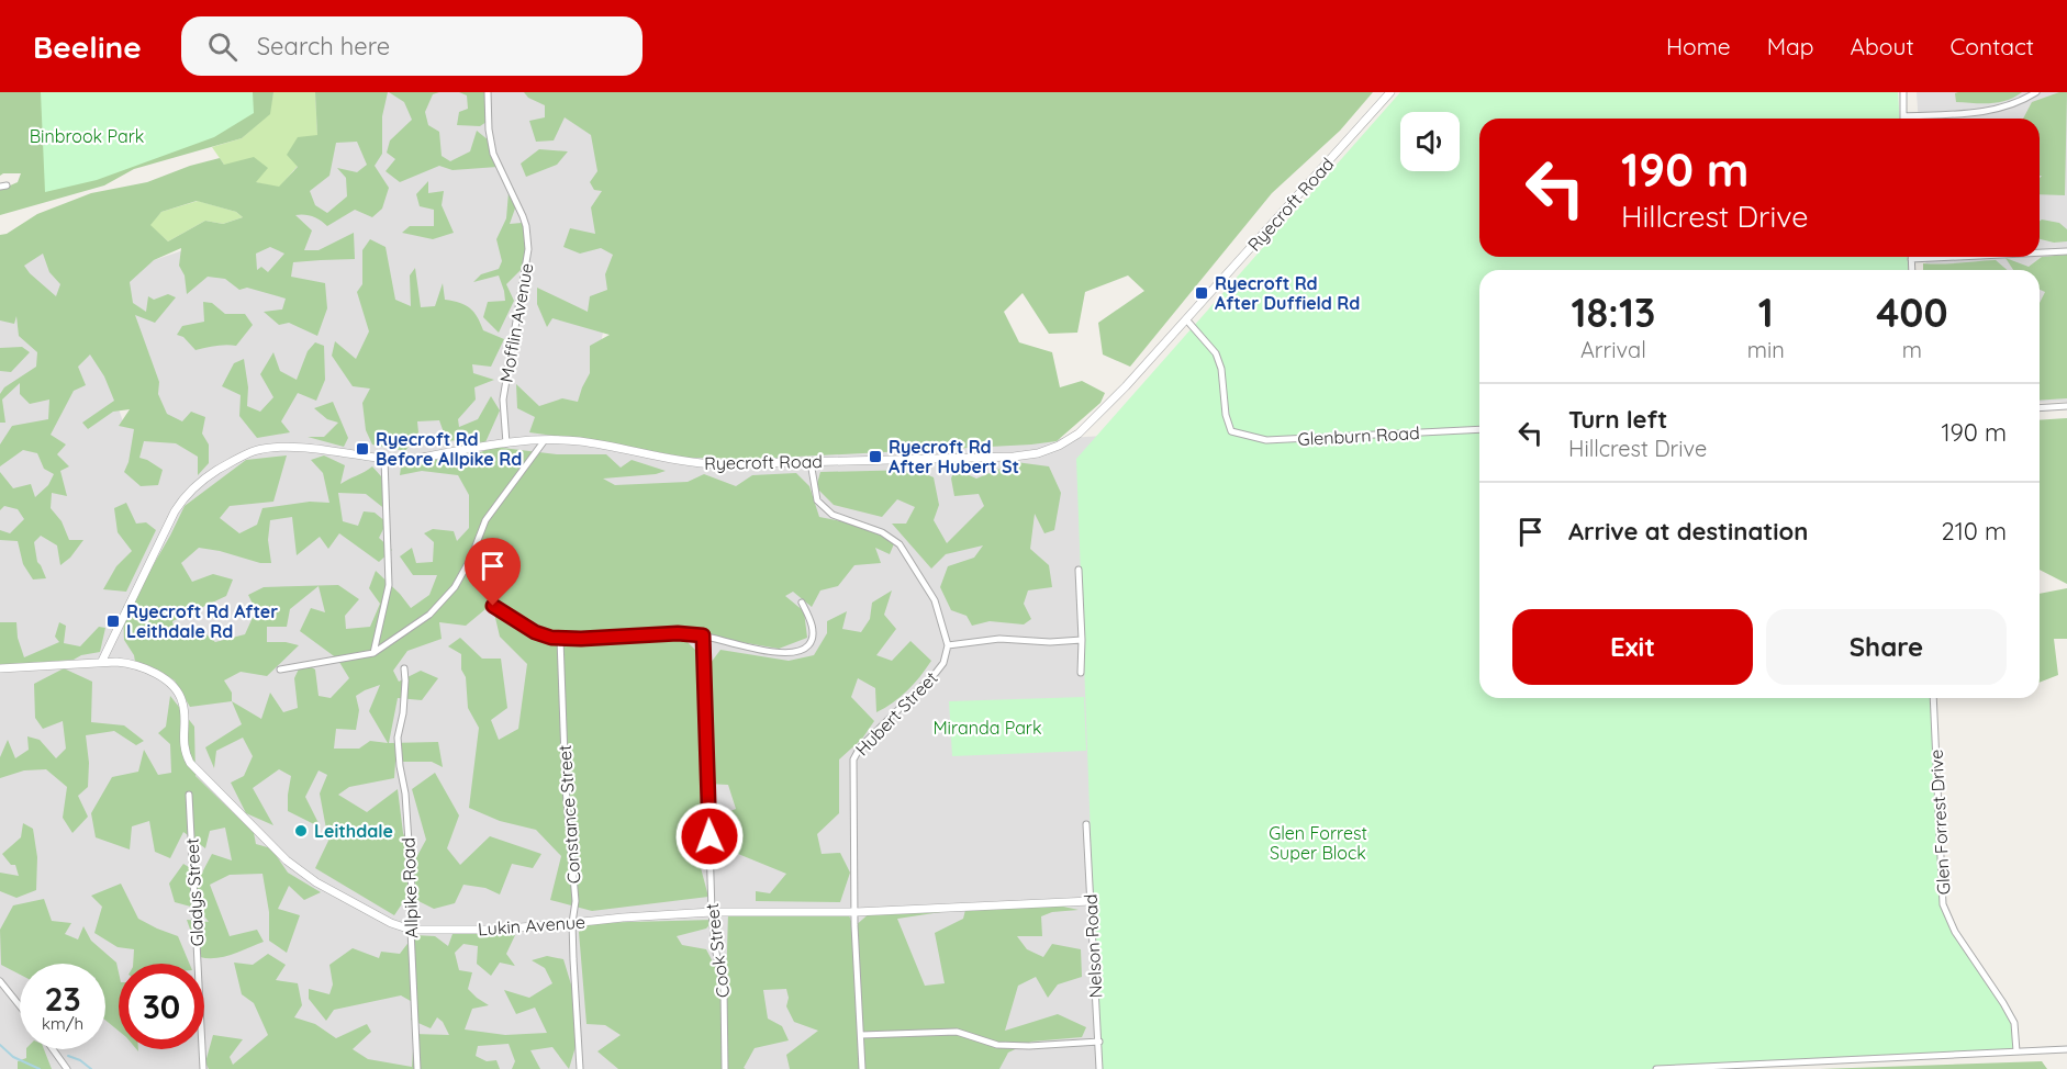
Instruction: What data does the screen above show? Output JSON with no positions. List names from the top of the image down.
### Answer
{
  "streets": {
    "street": [
      "Ryecroft Road",
      "Mofflin Avenue",
      "Glenburn Road",
      "Hubert Street",
      "Constance Street",
      "Glen Forrest Drive",
      "Allpike Road",
      "Gladys Street",
      "Lukin Avenue",
      "Nelson Road",
      "Cook Street"
    ]
  },
  "crossings": [
    ["Ryecroft Road", "Mofflin Avenue"],
    ["Ryecroft Road", "Glenburn Road"],
    ["Ryecroft Road", "Lukin Avenue"],
    ["Hubert Street", "Lukin Avenue"],
    ["Constance Street", "Lukin Avenue"],
    ["Allpike Road", "Lukin Avenue"],
    ["Lukin Avenue", "Nelson Road"],
    ["Lukin Avenue", "Cook Street"]
  ],
  "parks": ["Binbrook Park", "Miranda Park", "Glen Forrest Super Block"],
  "places": {
    "transit": [
      "Ryecroft Rd After Duffield Rd",
      "Ryecroft Rd Before Allpike Rd",
      "Ryecroft Rd After Hubert St",
      "Ryecroft Rd After Leithdale Rd"
    ],
    "other": ["Leithdale"]
  },
  "page": {
    "header": "Beeline",
    "search": "Search here",
    "nav": [
      "Home",
      "Map",
      "About",
      "Contact"
    ],
    "turn": ["190 m", "Hillcrest Drive"],
    "eta": [
      "18:13",
      "Arrival",
      "1",
      "min",
      "400",
      "m"
    ],
    "list": [
      {
        "name": "Turn left",
        "note": "Hillcrest Drive",
        "value": "190 m"
      },
      {
        "name": "Arrive at destination",
        "value": "210 m"
      }
    ],
    "buttons": ["Exit", "Share"],
    "speed": "23 km/h",
    "limit": "30"
  }
}
